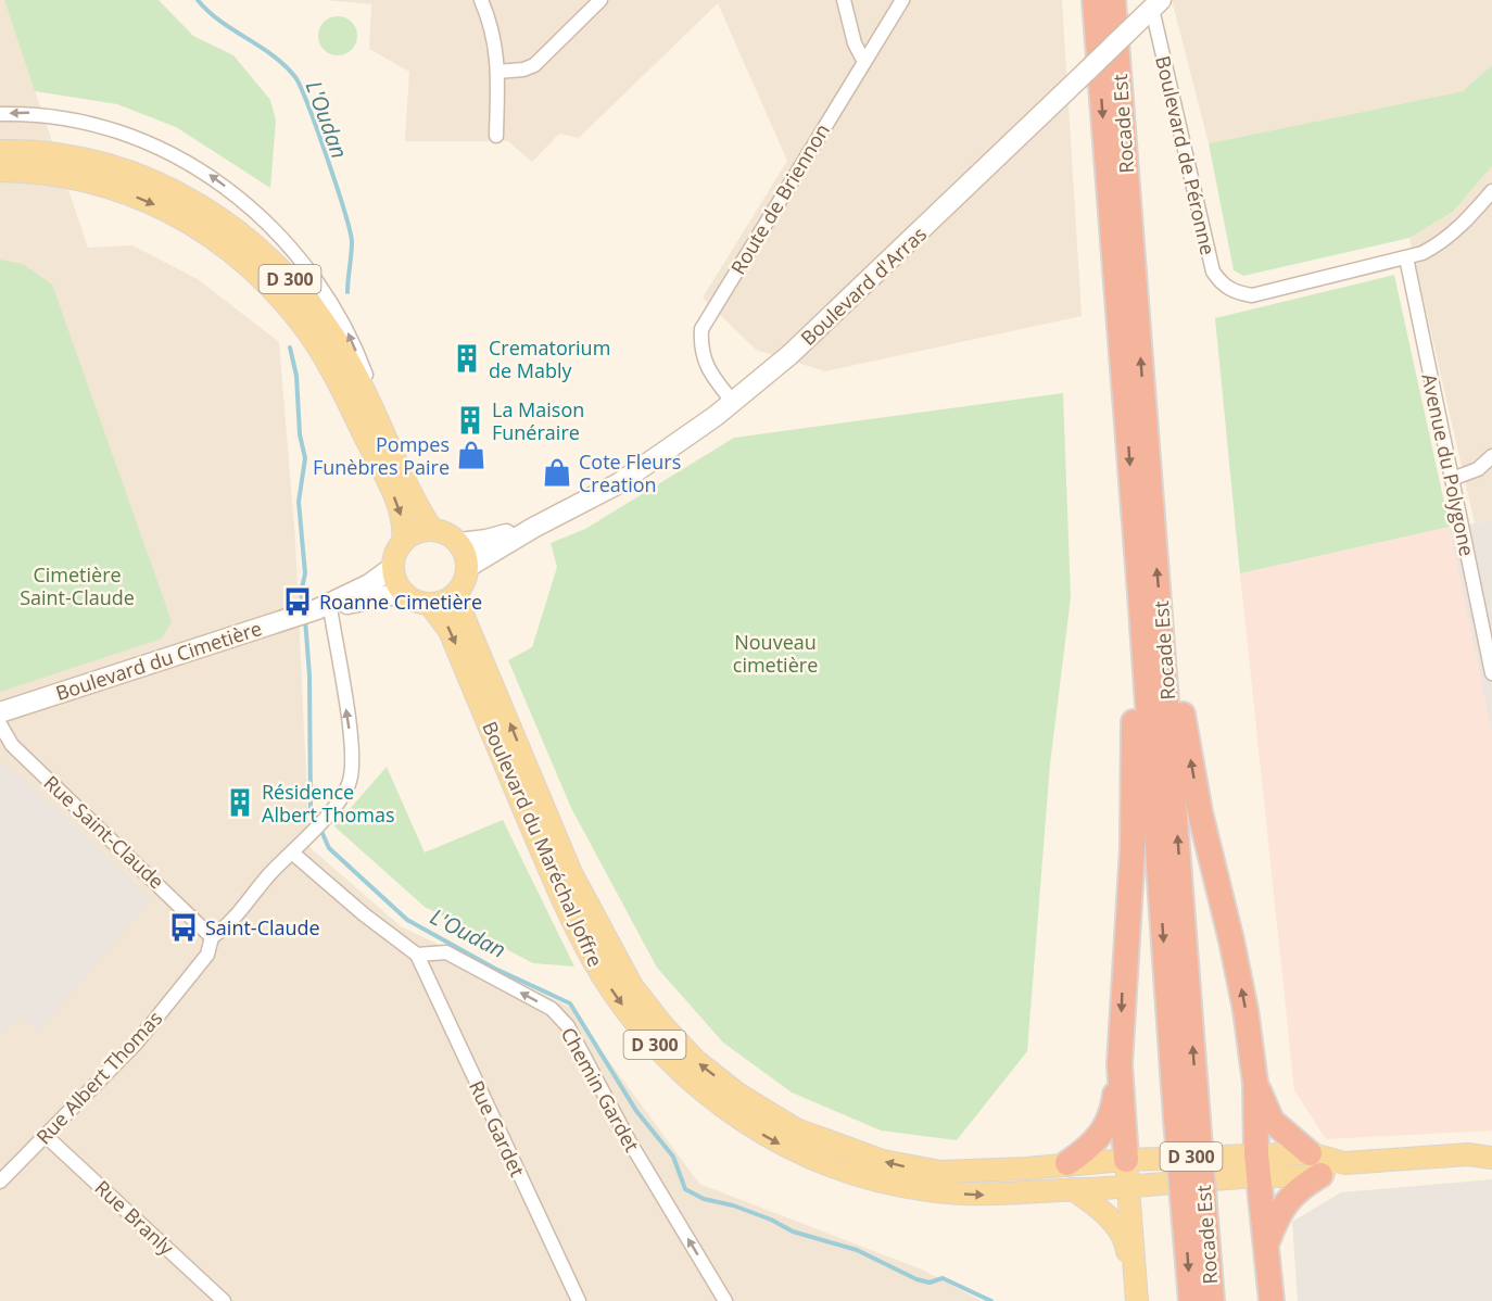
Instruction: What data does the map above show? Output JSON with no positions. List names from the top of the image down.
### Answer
{
  "streets": {
    "highway": ["Rocade Est"],
    "main road": [
      "D 300",
      "Boulevard d'Arras",
      "Boulevard du Cimetière",
      "Boulevard du Maréchal Joffre"
    ],
    "street": [
      "Boulevard de Péronne",
      "Route de Briennon",
      "Avenue du Polygone",
      "Rue Saint-Claude",
      "Rue Albert Thomas",
      "Chemin Gardet",
      "Rue Gardet",
      "Rue Branly"
    ]
  },
  "crossings": [
    ["Boulevard de Péronne", "Boulevard d'Arras"],
    ["Boulevard de Péronne", "Avenue du Polygone"],
    ["Route de Briennon", "Boulevard d'Arras"],
    ["D 300", "Boulevard d'Arras"],
    ["D 300", "Boulevard du Cimetière"],
    ["D 300", "Boulevard du Maréchal Joffre"],
    ["Boulevard d'Arras", "Boulevard du Cimetière"],
    ["Boulevard d'Arras", "Boulevard du Maréchal Joffre"],
    ["Boulevard du Cimetière", "Boulevard du Maréchal Joffre"],
    ["Rue Saint-Claude", "Rue Albert Thomas"],
    ["Rue Albert Thomas", "Rue Branly"],
    ["Chemin Gardet", "Rue Gardet"]
  ],
  "one_way": ["Chemin Gardet"],
  "water": ["L'Oudan"],
  "parks": ["Cimetière Saint-Claude", "Nouveau cimetière"],
  "places": {
    "building": ["Crematorium de Mably", "La Maison Funéraire", "Résidence Albert Thomas"],
    "shop": ["Pompes Funèbres Paire", "Cote Fleurs Creation"],
    "bus stop": ["Roanne Cimetière", "Saint-Claude"]
  }
}
